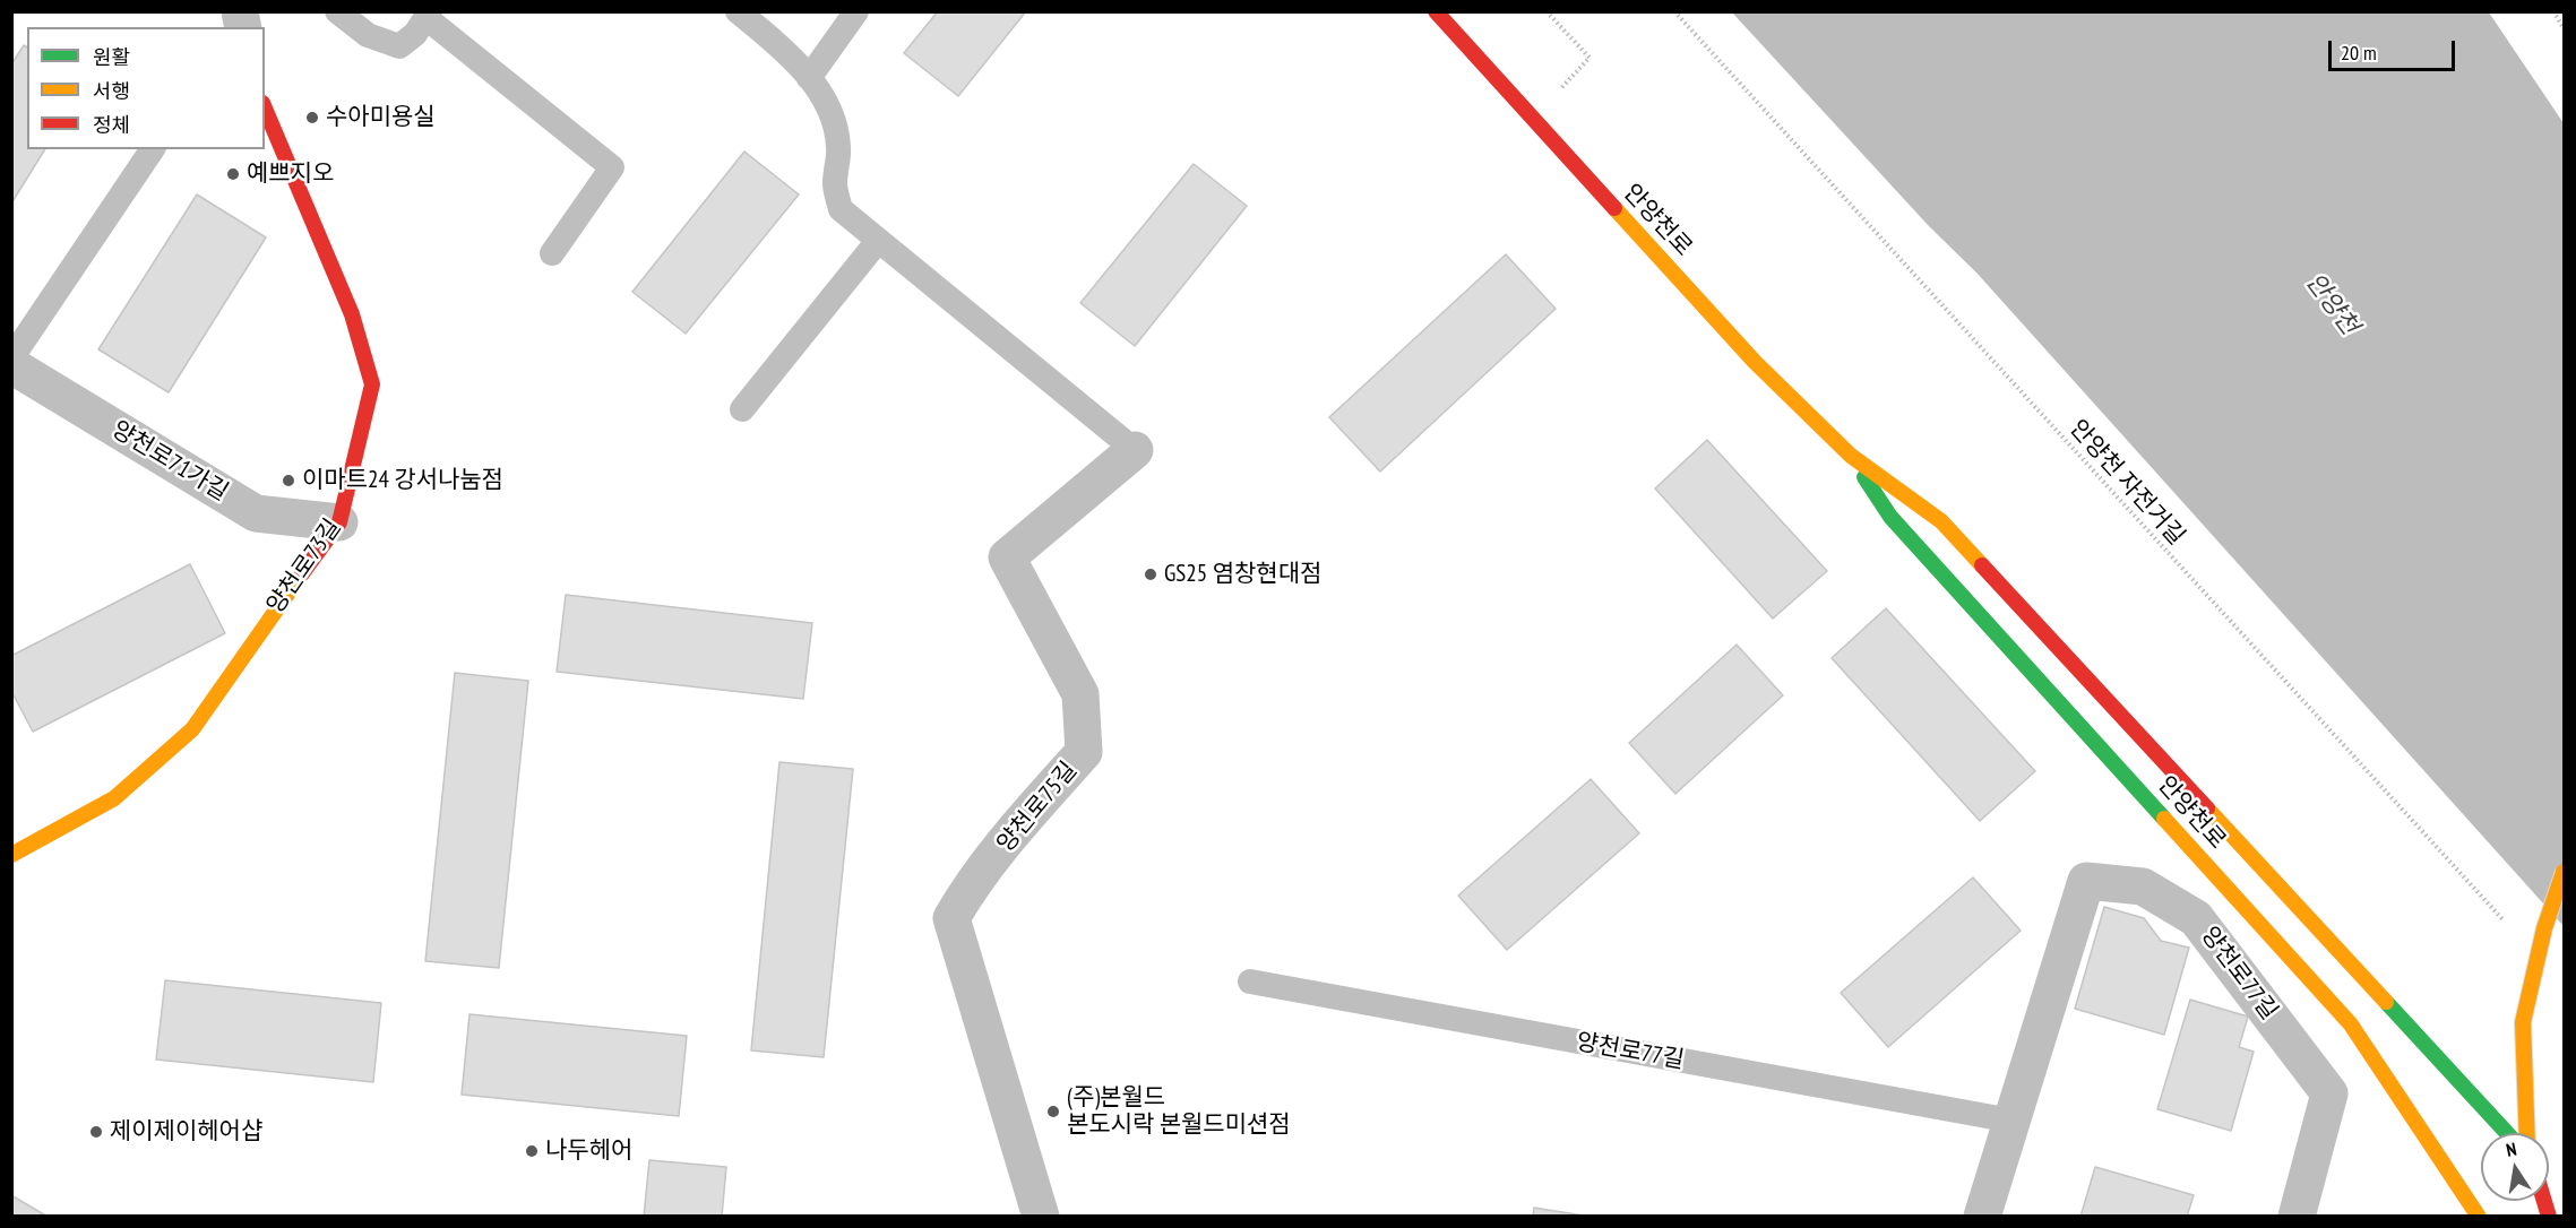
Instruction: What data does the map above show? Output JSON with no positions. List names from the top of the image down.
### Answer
{
  "streets": {
    "main road": ["안양천로", "양천로73길"],
    "street": ["양천로71가길", "양천로75길", "양천로77길"],
    "path": ["안양천 자전거길"]
  },
  "crossings": [
    ["양천로71가길", "양천로73길"]
  ],
  "water": ["안양천"],
  "places": [
    "수아미용실",
    "예쁘지오",
    "이마트24 강서나눔점",
    "GS25 염창현대점",
    "(주)본월드 본도시락 본월드미션점",
    "제이제이헤어샵",
    "나두헤어"
  ],
  "legend": ["원활", "서행", "정체"],
  "scale_bar": "20 m",
  "north": "top"
}
